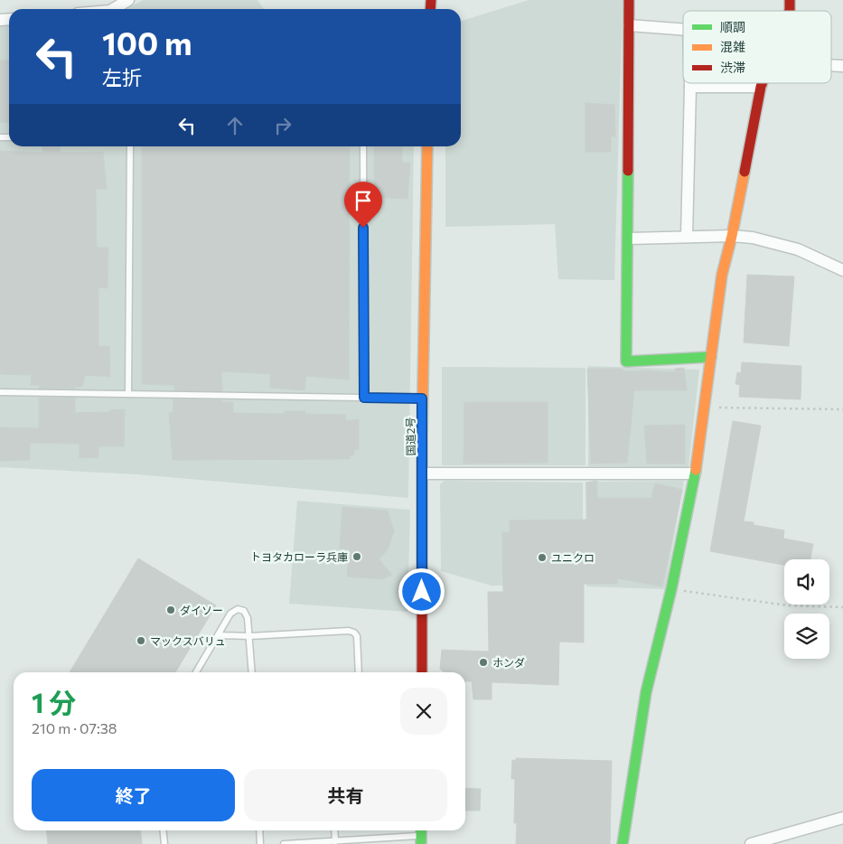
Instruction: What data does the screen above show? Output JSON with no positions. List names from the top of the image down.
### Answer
{
  "streets": {
    "main road": ["国道2号"]
  },
  "places": [
    "トヨタカローラ兵庫",
    "ユニクロ",
    "ダイソー",
    "マックスバリュ",
    "ホンダ"
  ],
  "legend": ["順調", "混雑", "渋滞"],
  "page": {
    "turn": ["100 m", "左折"],
    "heading": ["1 分", "210 m · 07:38"],
    "buttons": ["終了", "共有"]
  }
}
